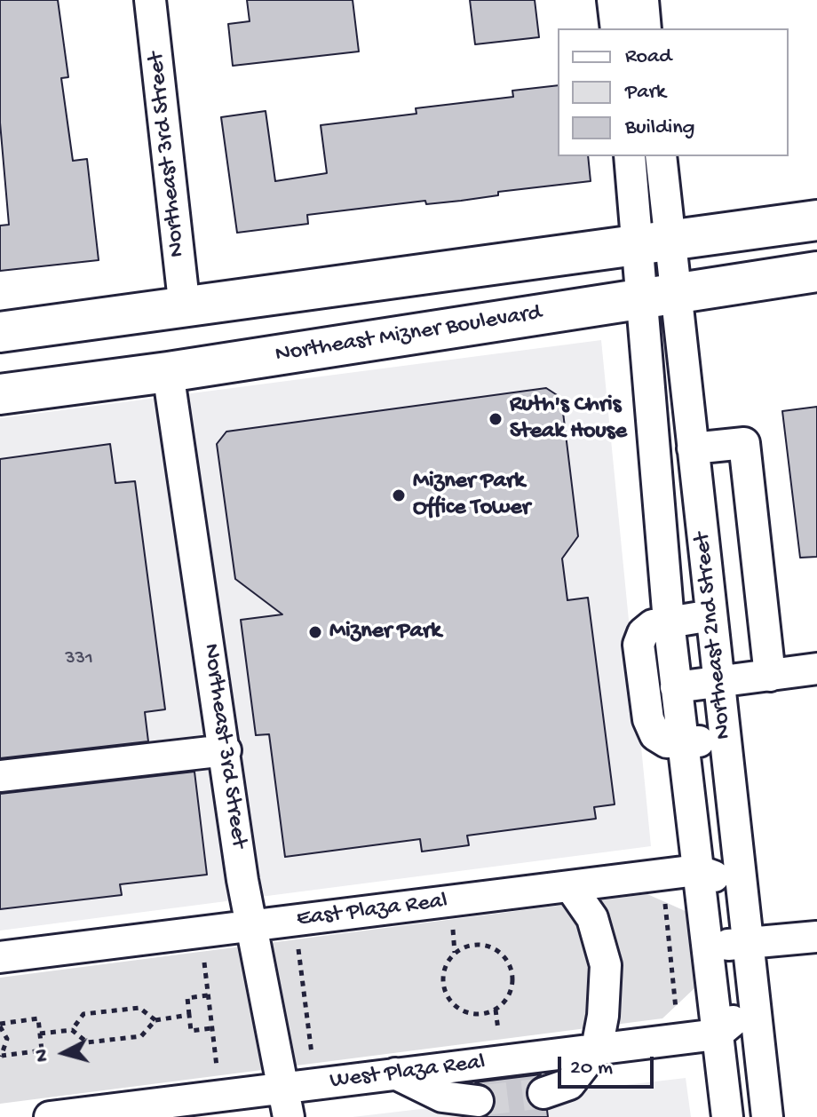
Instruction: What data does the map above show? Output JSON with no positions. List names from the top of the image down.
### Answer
{
  "streets": {
    "main road": ["Northeast Mizner Boulevard"],
    "street": [
      "Northeast 3rd Street",
      "Northeast 2nd Street",
      "East Plaza Real",
      "West Plaza Real"
    ]
  },
  "crossings": [
    ["Northeast 3rd Street", "Northeast Mizner Boulevard"],
    ["Northeast 3rd Street", "East Plaza Real"],
    ["Northeast 3rd Street", "West Plaza Real"],
    ["Northeast Mizner Boulevard", "Northeast 2nd Street"],
    ["Northeast 2nd Street", "East Plaza Real"],
    ["Northeast 2nd Street", "West Plaza Real"]
  ],
  "places": ["Ruth's Chris Steak House", "Mizner Park Office Tower", "Mizner Park"],
  "house_numbers": ["331"],
  "legend": ["Road", "Park", "Building"],
  "scale_bar": "20 m",
  "north": "left"
}
